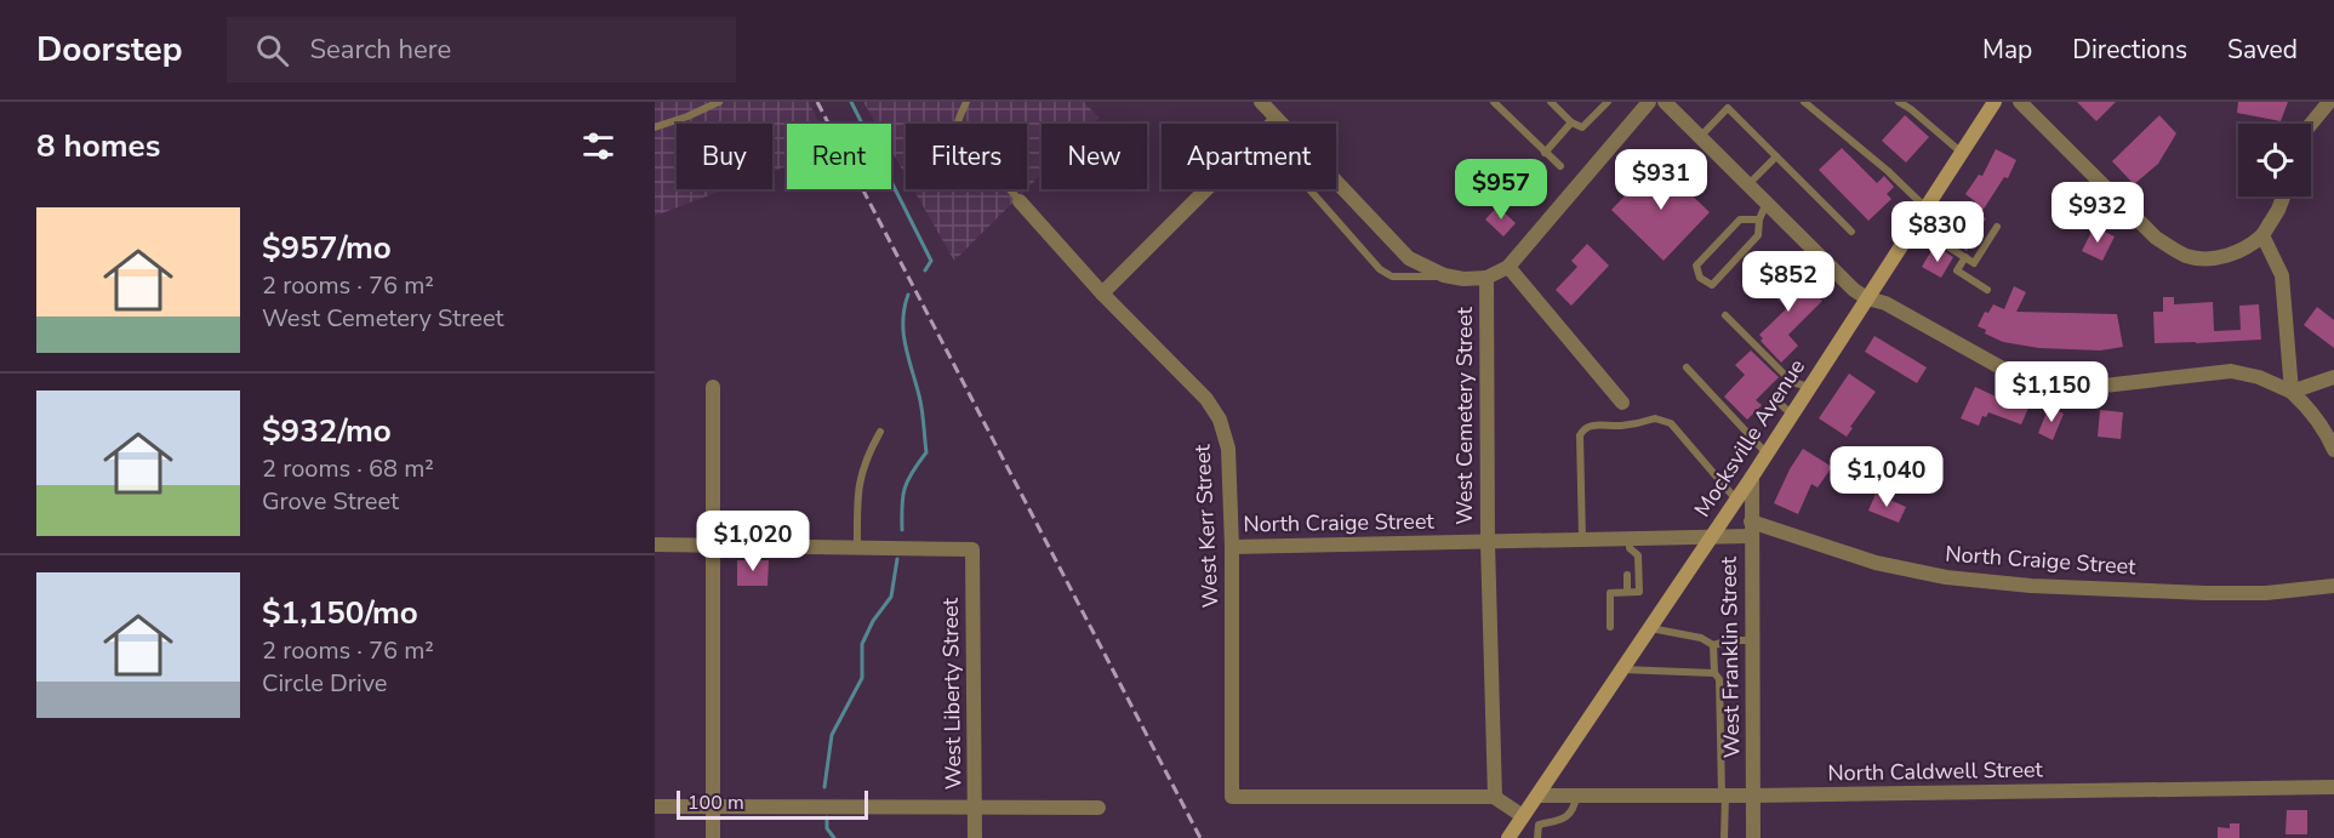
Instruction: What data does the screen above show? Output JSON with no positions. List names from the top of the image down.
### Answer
{
  "streets": {
    "street": [
      "West Cemetery Street",
      "Mocksville Avenue",
      "North Craige Street",
      "West Kerr Street",
      "West Franklin Street",
      "West Liberty Street",
      "North Caldwell Street"
    ]
  },
  "crossings": [
    ["West Cemetery Street", "North Craige Street"],
    ["West Cemetery Street", "West Kerr Street"],
    ["Mocksville Avenue", "North Craige Street"],
    ["Mocksville Avenue", "West Franklin Street"],
    ["Mocksville Avenue", "North Caldwell Street"],
    ["North Craige Street", "West Kerr Street"],
    ["North Craige Street", "West Franklin Street"],
    ["West Franklin Street", "North Caldwell Street"]
  ],
  "scale_bar": "100 m",
  "page": {
    "header": "Doorstep",
    "search": "Search here",
    "nav": ["Map", "Directions", "Saved"],
    "heading": "8 homes",
    "chip": [
      "Buy",
      "Rent",
      "Filters",
      "New",
      "Apartment"
    ],
    "price": [
      "$931",
      "$957",
      "$932",
      "$830",
      "$852",
      "$1,150",
      "$1,040",
      "$1,020"
    ],
    "list": [
      {
        "name": "$957/mo",
        "note": "2 rooms · 76 m² · West Cemetery Street"
      },
      {
        "name": "$932/mo",
        "note": "2 rooms · 68 m² · Grove Street"
      },
      {
        "name": "$1,150/mo",
        "note": "2 rooms · 76 m² · Circle Drive"
      }
    ],
    "scale": "100 m"
  }
}
